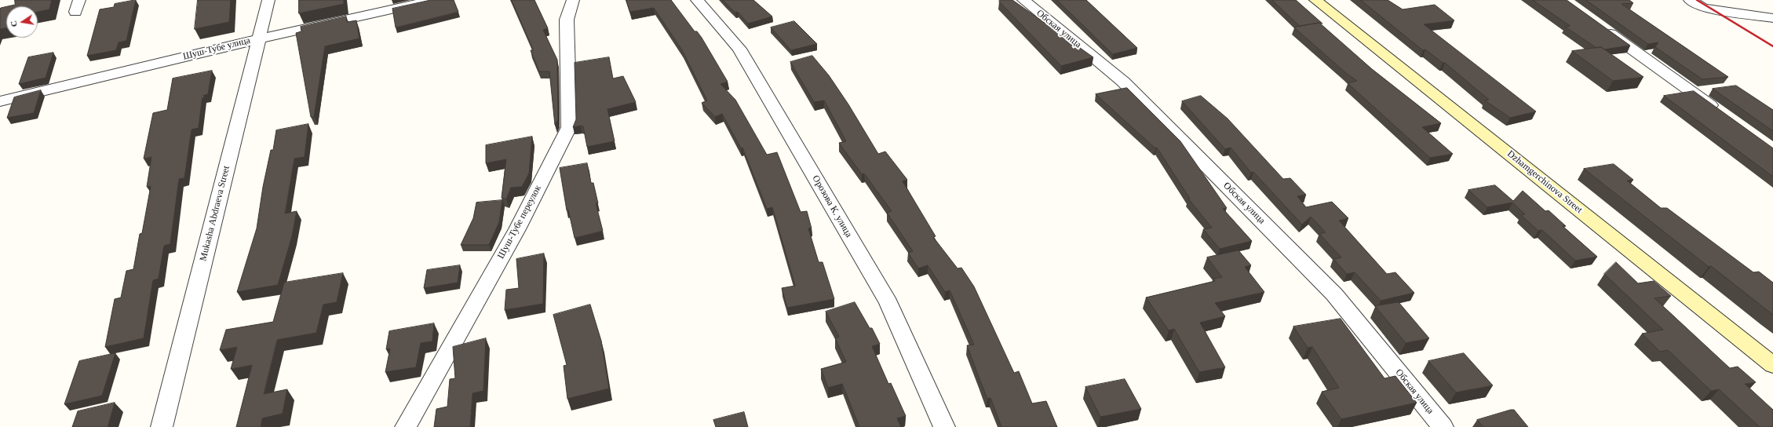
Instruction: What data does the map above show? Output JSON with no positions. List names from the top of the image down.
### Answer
{
  "streets": {
    "street": [
      "Обская улица",
      "Шуш-Тубе улица",
      "Dzhamgerchinova Street",
      "Орозова К. улица",
      "Mukasha Abdraeva Street",
      "Шуш-Тубе переулок"
    ]
  },
  "crossings": [
    ["Шуш-Тубе улица", "Mukasha Abdraeva Street"]
  ],
  "north": "left"
}
